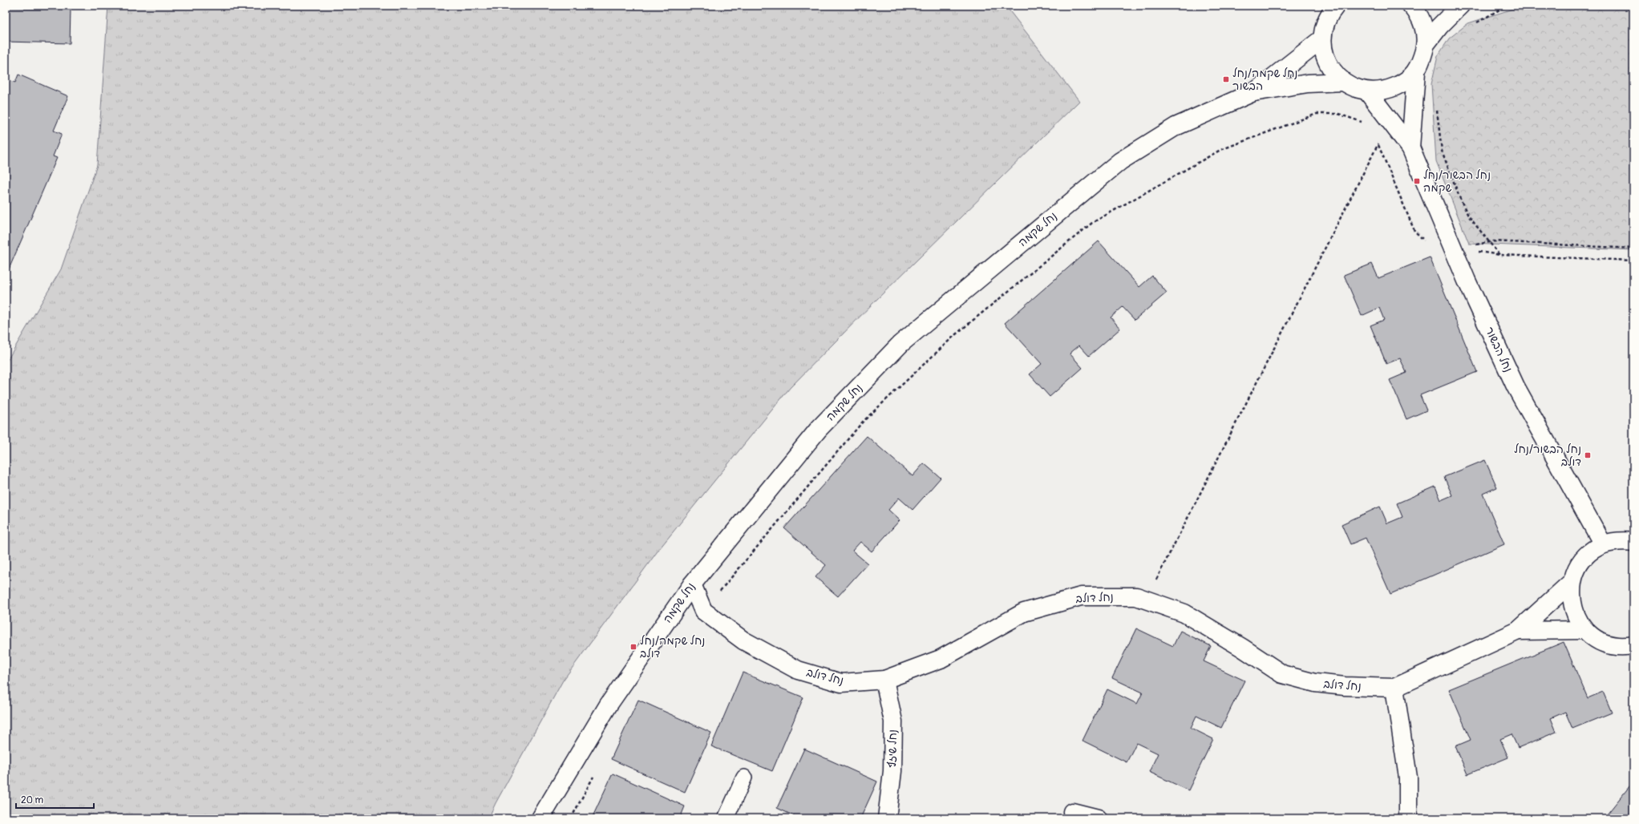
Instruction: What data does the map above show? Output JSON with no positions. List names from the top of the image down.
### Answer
{
  "streets": {
    "street": [
      "נחל שקמה",
      "נחל הבשור",
      "נחל דולב",
      "נחל שיזף"
    ]
  },
  "crossings": [
    ["נחל שקמה", "נחל דולב"],
    ["נחל דולב", "נחל שיזף"]
  ],
  "places": {
    "transit": [
      "נחל שקמה/נחל הבשור",
      "נחל הבשור/נחל שקמה",
      "נחל הבשור/נחל דולב",
      "נחל שקמה/נחל דולב"
    ]
  },
  "scale_bar": "20 m"
}
